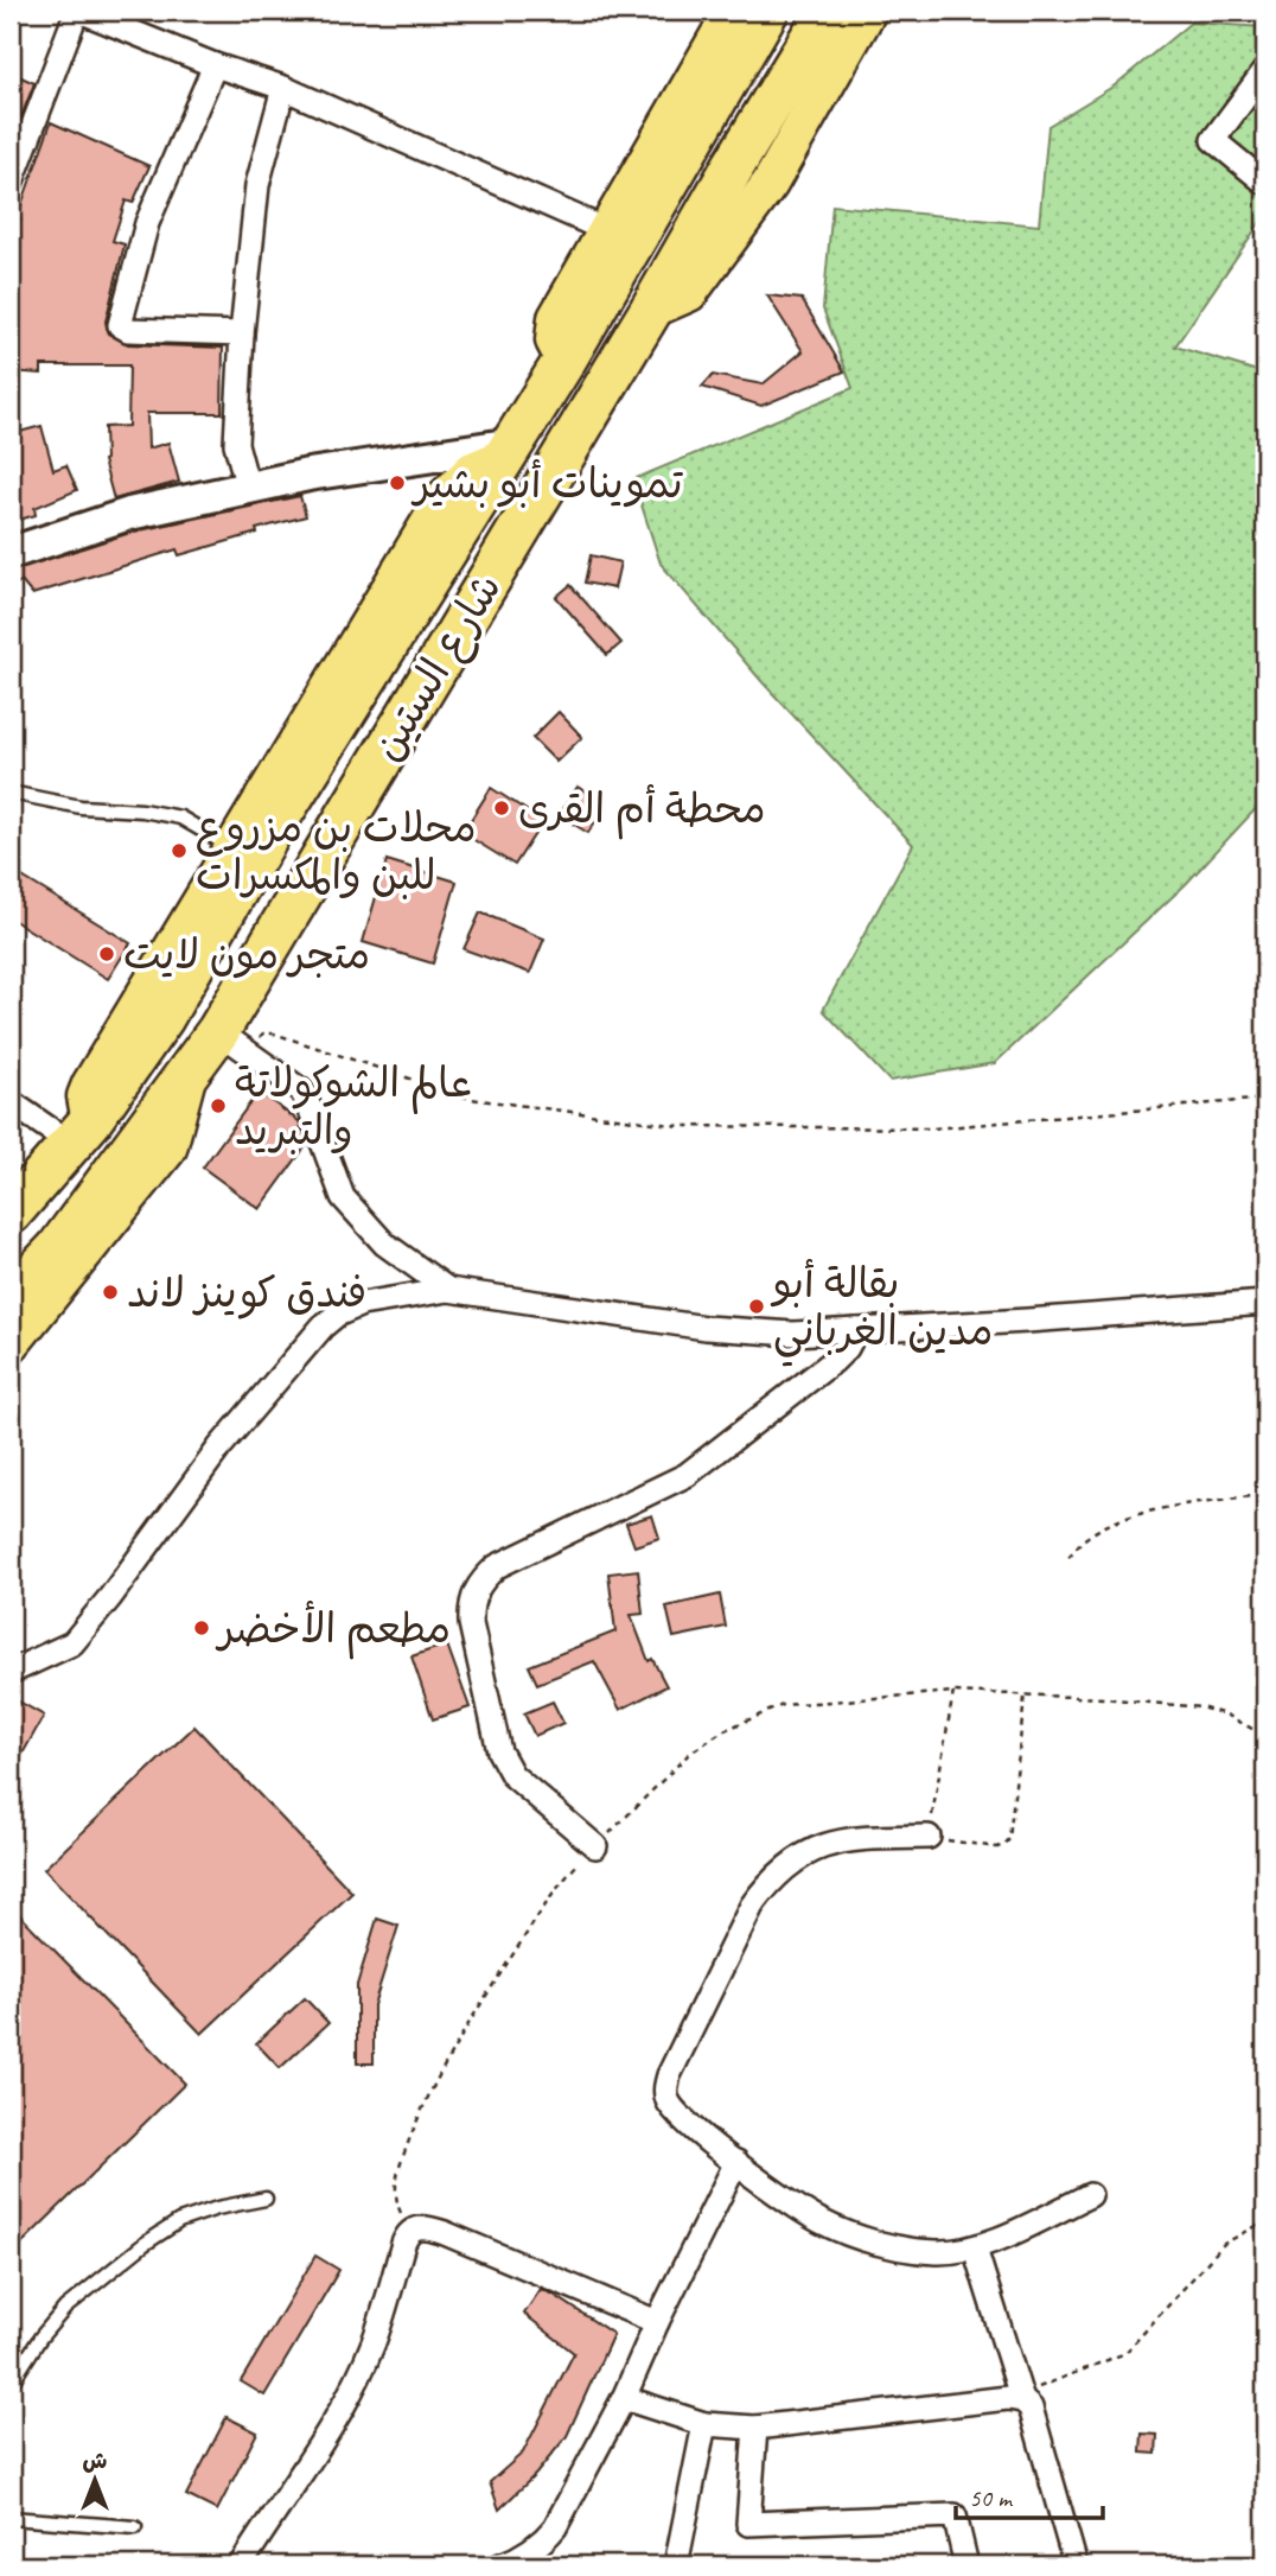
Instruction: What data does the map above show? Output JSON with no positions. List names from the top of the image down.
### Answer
{
  "streets": {
    "highway": ["شارع الستين"]
  },
  "places": [
    "تموينات أبو بشير",
    "محطة أم القرى",
    "محلات بن مزروع للبن والمكسرات",
    "متجر مون لايت",
    "عالم الشوكولاتة والتبريد",
    "فندق كوينز لاند",
    "بقالة أبو مدين الغرباني",
    "مطعم الأخضر"
  ],
  "scale_bar": "50 m",
  "north": "top"
}
